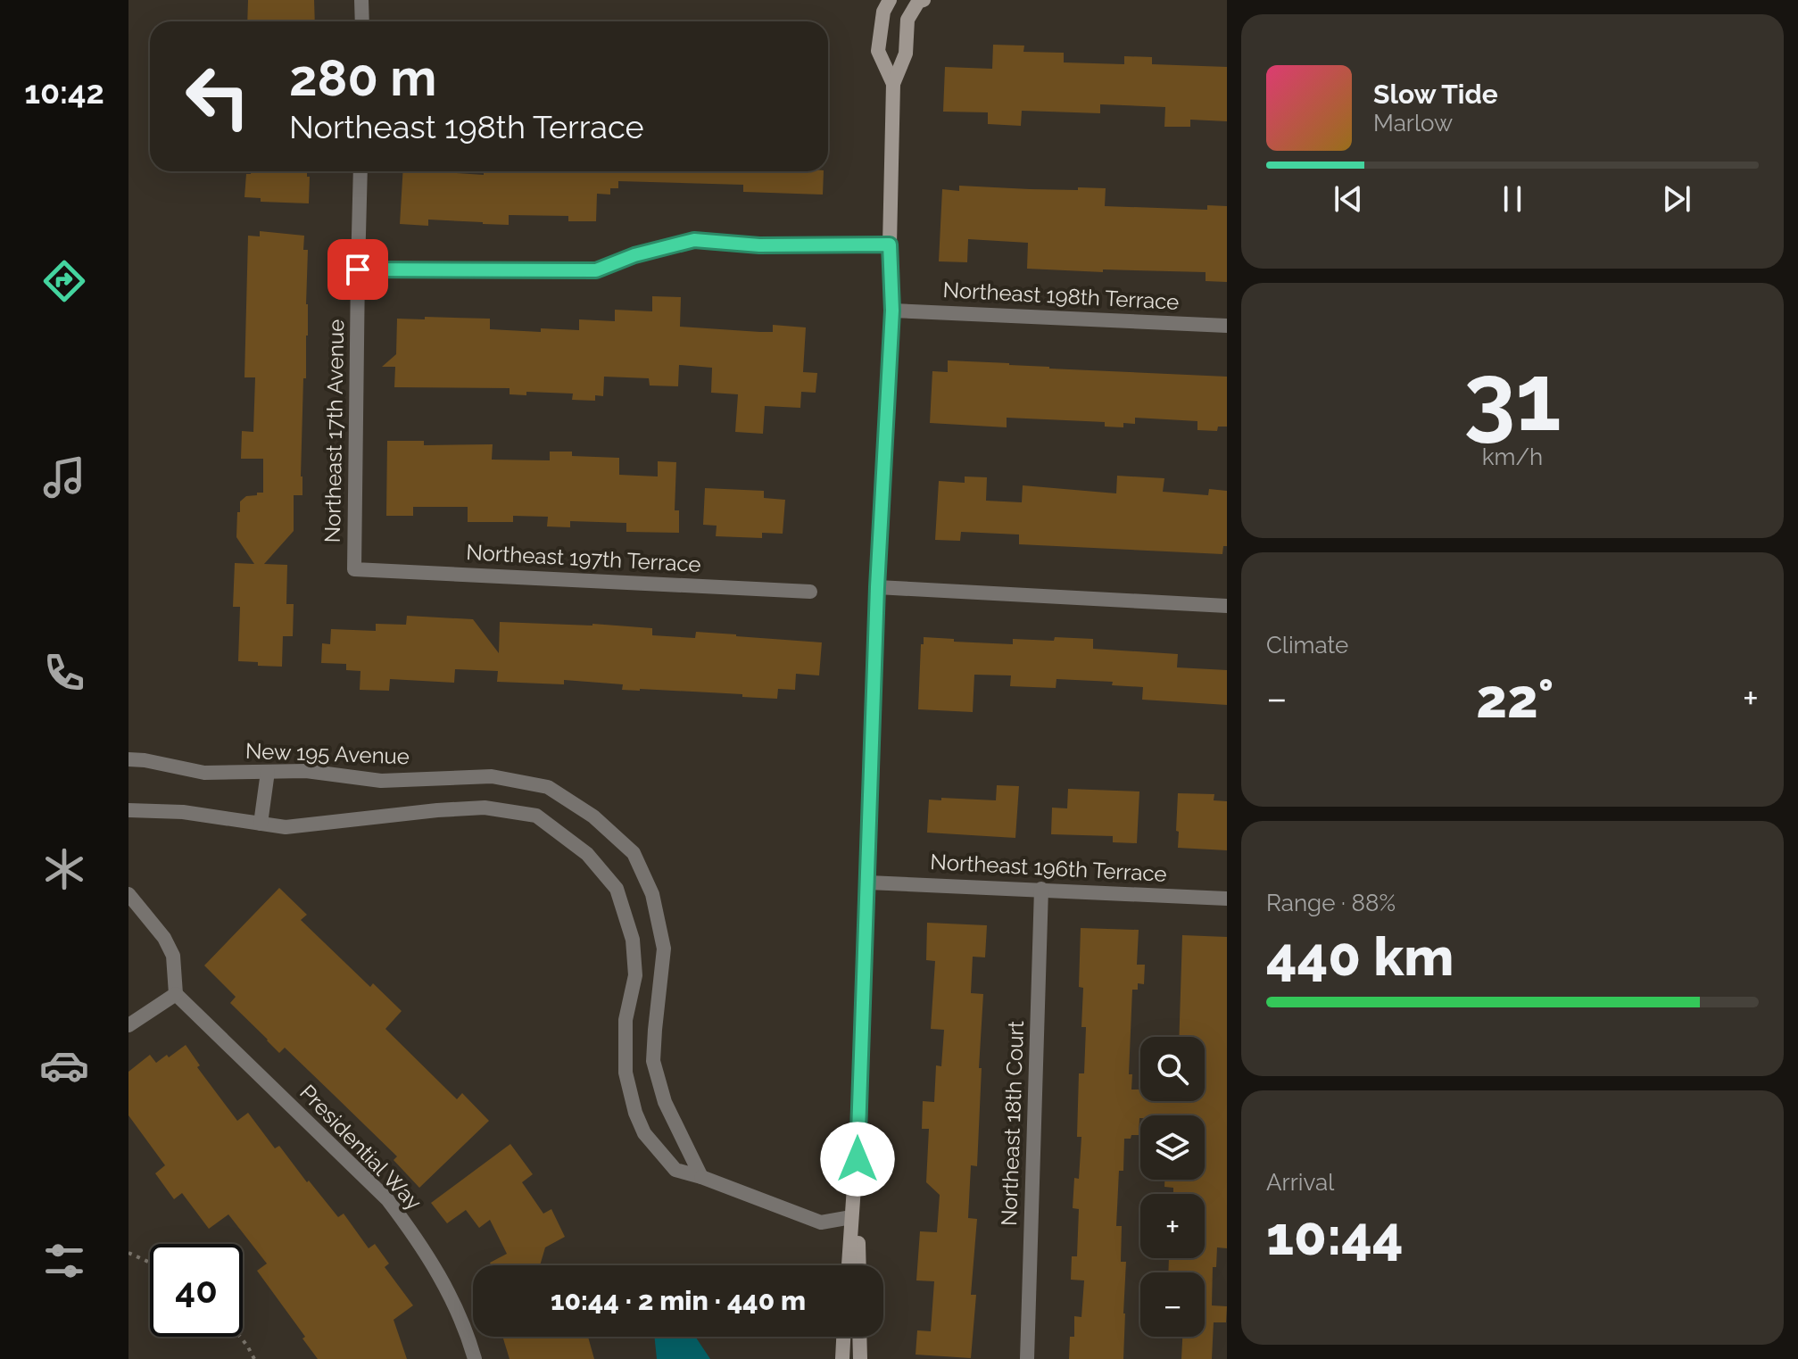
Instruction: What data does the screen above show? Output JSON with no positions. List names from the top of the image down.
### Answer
{
  "streets": {
    "street": [
      "Northeast 198th Terrace",
      "Northeast 17th Avenue",
      "Northeast 197th Terrace",
      "New 195 Avenue",
      "Northeast 196th Terrace",
      "Northeast 18th Court",
      "Presidential Way"
    ]
  },
  "crossings": [
    ["Northeast 17th Avenue", "Northeast 197th Terrace"],
    ["Northeast 196th Terrace", "Northeast 18th Court"]
  ],
  "page": {
    "tabs": "10:42",
    "turn": ["280 m", "Northeast 198th Terrace"],
    "song": ["Slow Tide", "Marlow"],
    "tile": [
      ["31", "km/h"],
      "Climate",
      ["Range · 88%", "440 km"],
      ["Arrival", "10:44"]
    ],
    "heat": ["−", "22°", "+"],
    "map_buttons": ["+", "−"],
    "limit": "40",
    "trip": "10:44 · 2 min · 440 m"
  }
}
